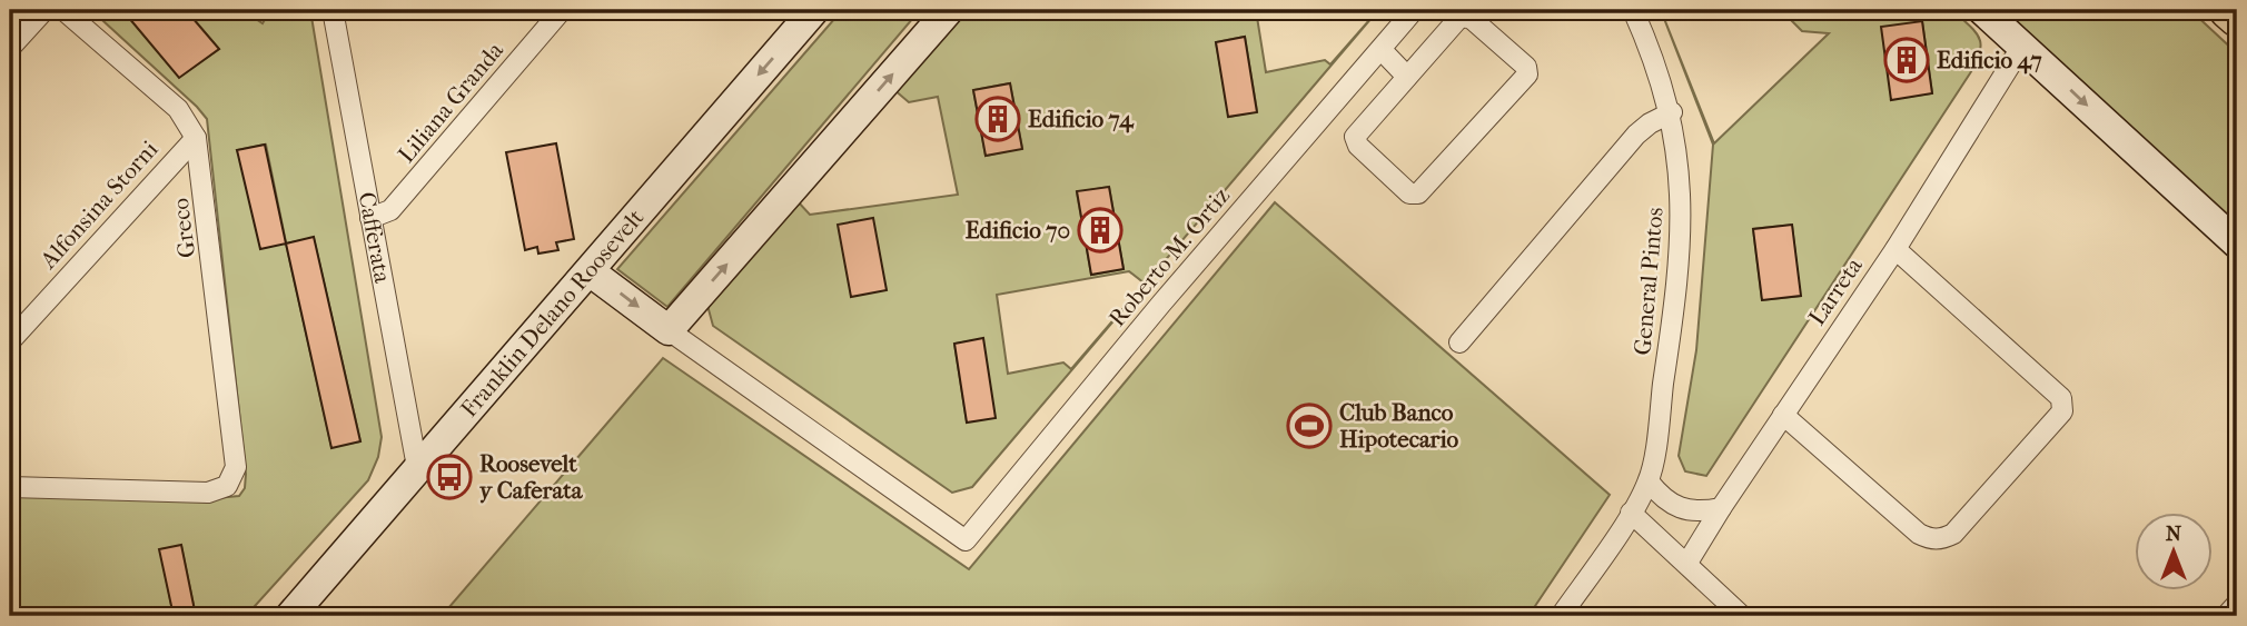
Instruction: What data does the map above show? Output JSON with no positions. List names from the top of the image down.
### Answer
{
  "streets": {
    "street": [
      "Liliana Granda",
      "Alfonsina Storni",
      "Greco",
      "Cafferata",
      "Roberto M. Ortiz",
      "General Pintos",
      "Larreta",
      "Franklin Delano Roosevelt"
    ]
  },
  "crossings": [
    ["Liliana Granda", "Cafferata"],
    ["Alfonsina Storni", "Greco"],
    ["Cafferata", "Franklin Delano Roosevelt"]
  ],
  "places": {
    "building": ["Edificio 47", "Edificio 74", "Edificio 70"],
    "sports": ["Club Banco Hipotecario"],
    "bus stop": ["Roosevelt y Caferata"]
  },
  "north": "top"
}
